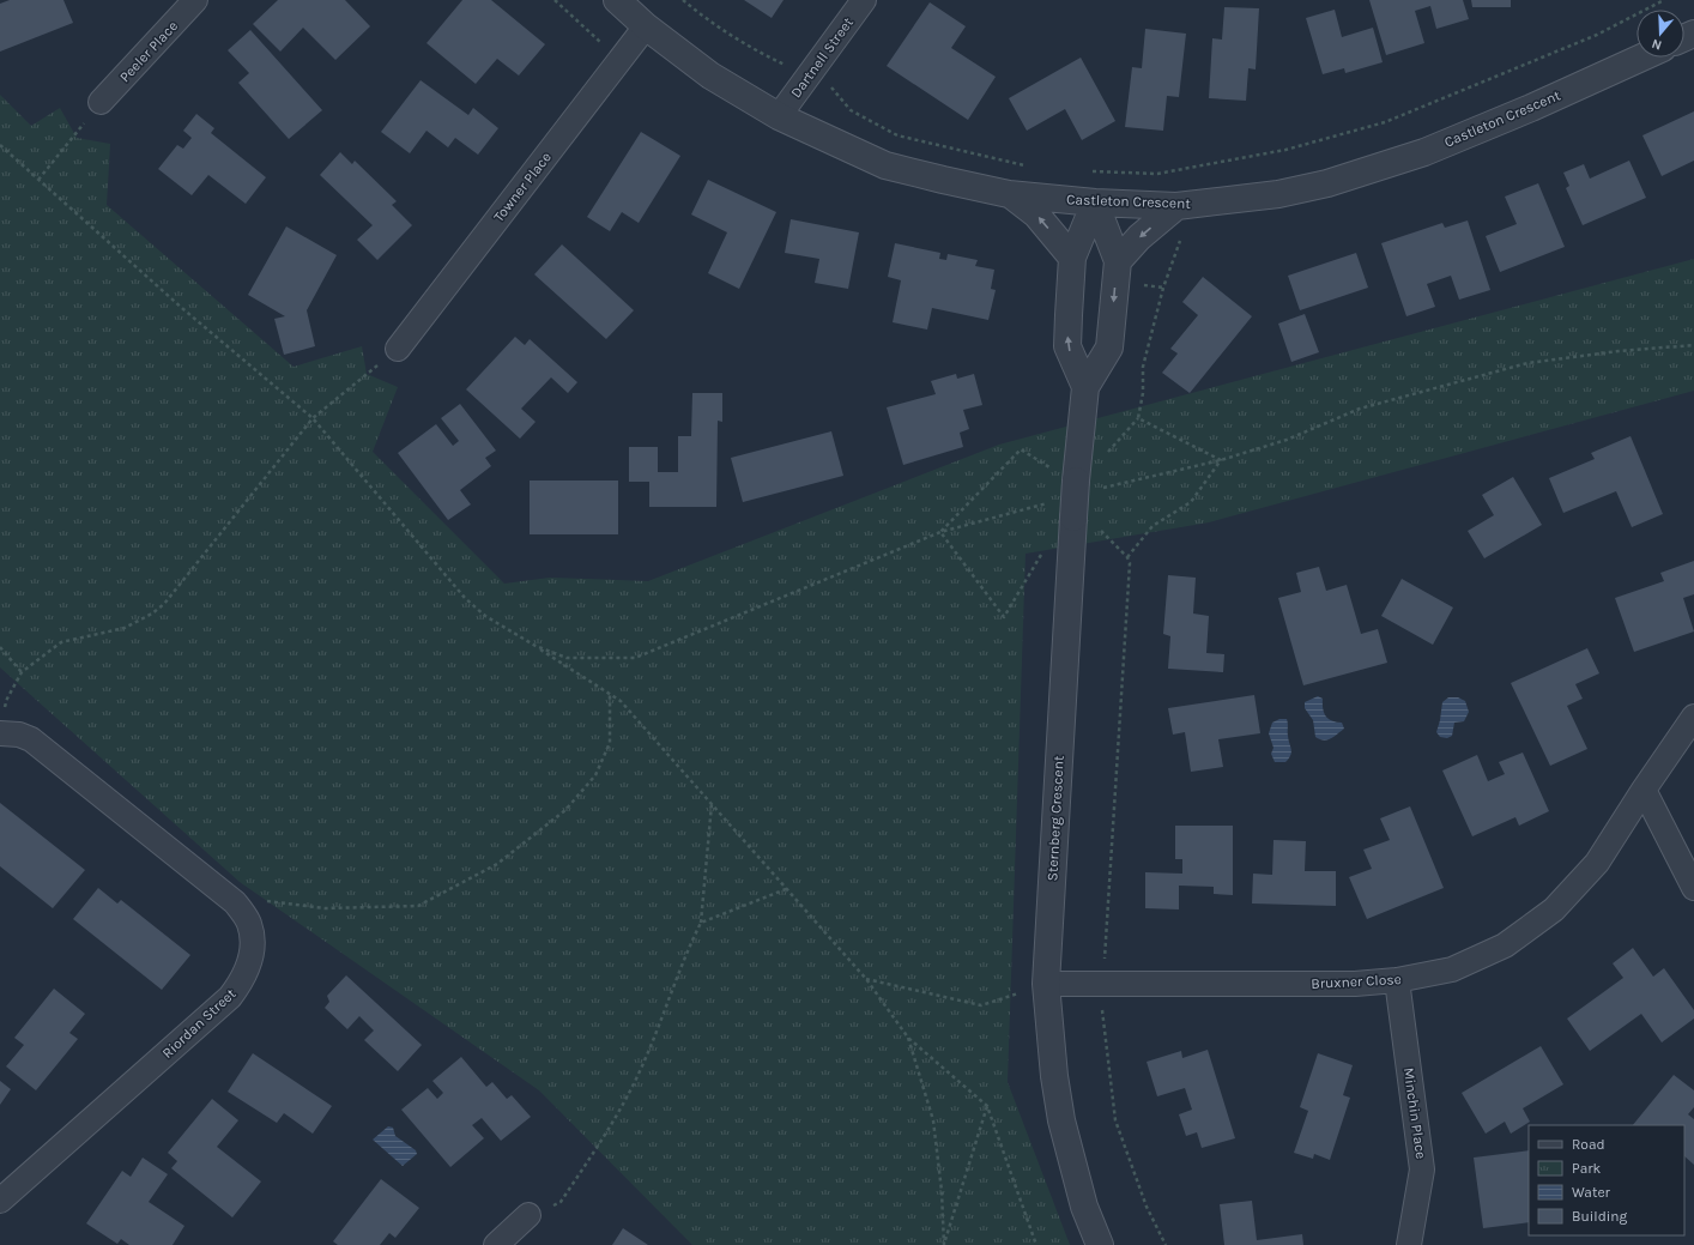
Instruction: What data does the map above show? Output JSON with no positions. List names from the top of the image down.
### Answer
{
  "streets": {
    "street": [
      "Peeler Place",
      "Dartnell Street",
      "Castleton Crescent",
      "Towner Place",
      "Sternberg Crescent",
      "Bruxner Close",
      "Riordan Street",
      "Minchin Place"
    ]
  },
  "crossings": [
    ["Dartnell Street", "Castleton Crescent"],
    ["Castleton Crescent", "Towner Place"],
    ["Castleton Crescent", "Sternberg Crescent"],
    ["Sternberg Crescent", "Bruxner Close"],
    ["Bruxner Close", "Minchin Place"]
  ],
  "legend": [
    "Road",
    "Park",
    "Water",
    "Building"
  ],
  "north": "bottom"
}
